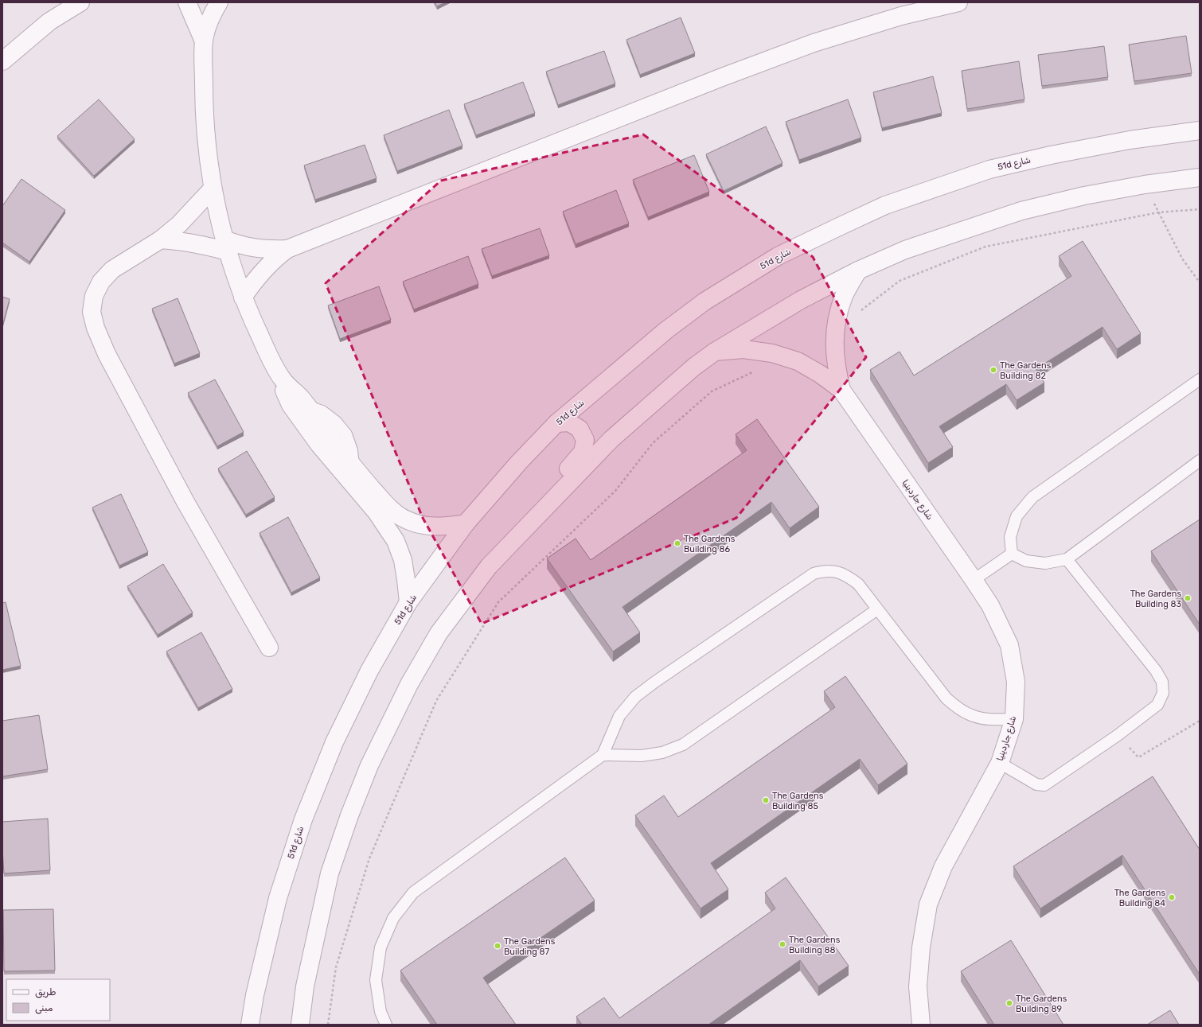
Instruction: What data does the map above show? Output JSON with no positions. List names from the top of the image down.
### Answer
{
  "streets": {
    "street": ["51d شارع", "شارع جاردينيا"]
  },
  "places": [
    "The Gardens Building 82",
    "The Gardens Building 86",
    "The Gardens Building 83",
    "The Gardens Building 85",
    "The Gardens Building 84",
    "The Gardens Building 88",
    "The Gardens Building 87",
    "The Gardens Building 89"
  ],
  "legend": ["طريق", "مبنى"]
}
